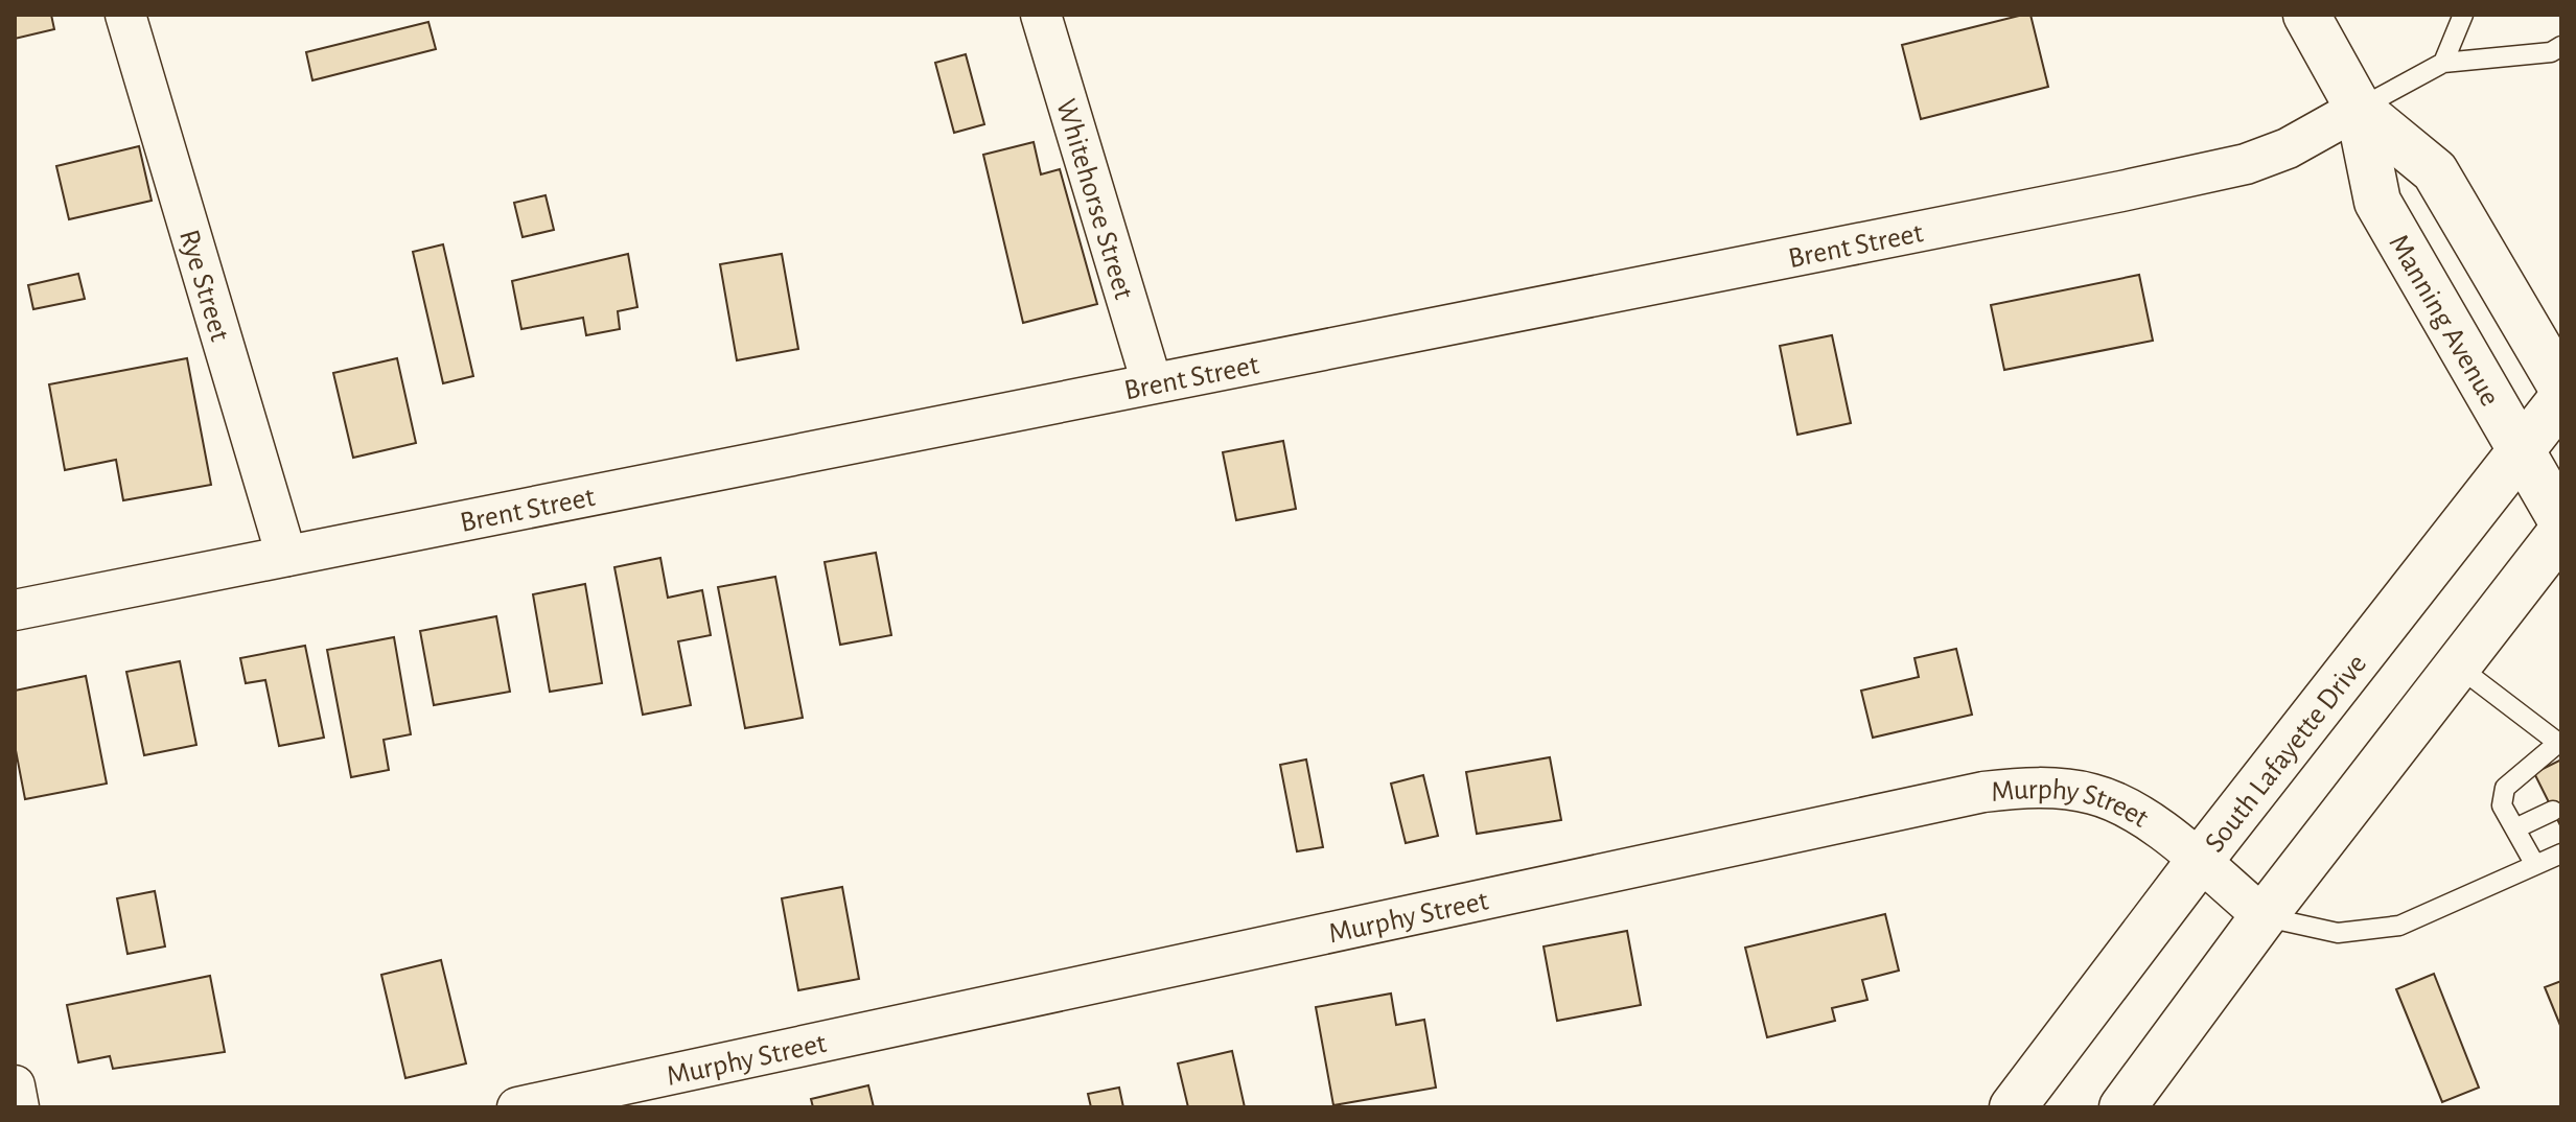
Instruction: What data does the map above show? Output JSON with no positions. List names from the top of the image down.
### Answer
{
  "streets": {
    "main road": ["Manning Avenue", "South Lafayette Drive"],
    "street": [
      "Whitehorse Street",
      "Brent Street",
      "Rye Street",
      "Murphy Street"
    ]
  },
  "crossings": [
    ["Whitehorse Street", "Brent Street"],
    ["Brent Street", "Rye Street"],
    ["Brent Street", "Manning Avenue"],
    ["Manning Avenue", "South Lafayette Drive"],
    ["South Lafayette Drive", "Murphy Street"]
  ]
}
